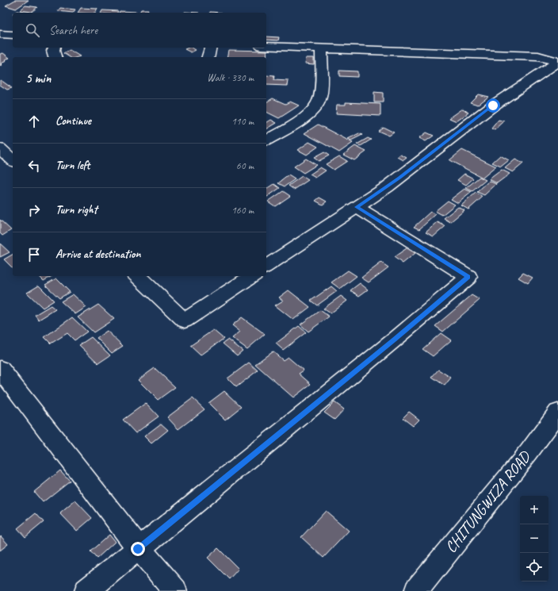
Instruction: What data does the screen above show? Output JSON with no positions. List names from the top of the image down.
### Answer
{
  "streets": {
    "street": ["CHITUNGWIZA ROAD"]
  },
  "page": {
    "search": "Search here",
    "heading": ["5 min", "Walk · 330 m"],
    "list": [
      ["Continue", "110 m"],
      ["Turn left", "60 m"],
      ["Turn right", "160 m"],
      "Arrive at destination"
    ],
    "map_buttons": ["+", "−"]
  }
}
